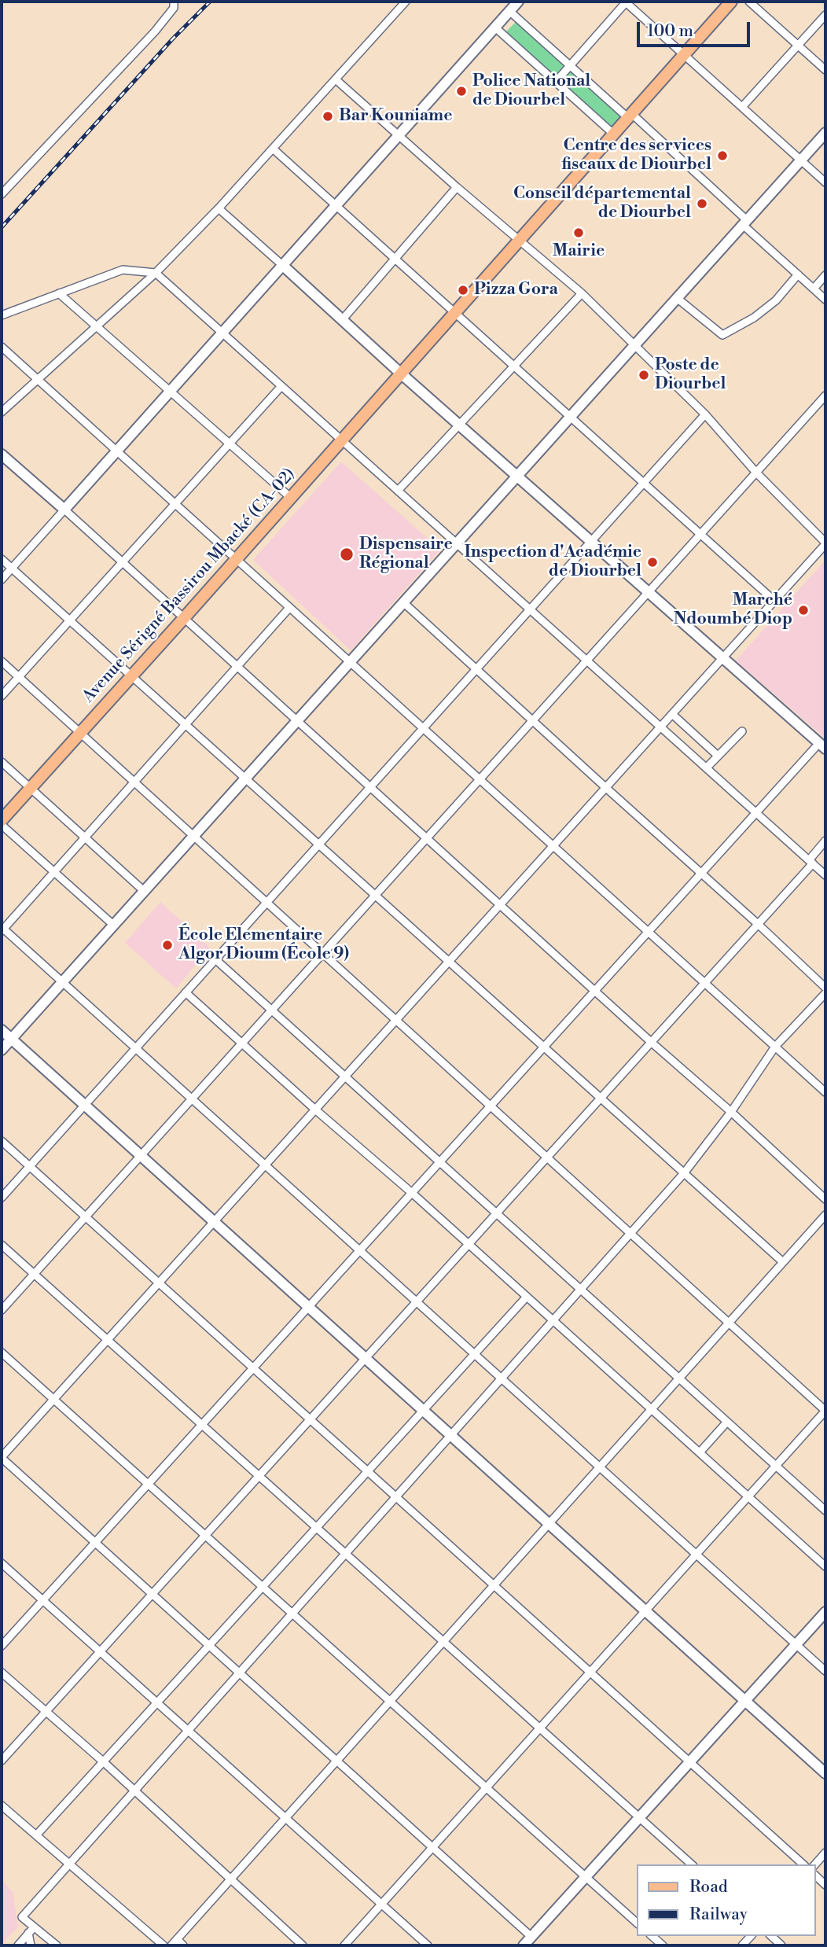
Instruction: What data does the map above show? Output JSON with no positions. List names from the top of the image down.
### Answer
{
  "streets": {
    "main road": ["Avenue Sérigné Bassirou Mbacké (CA-02)"]
  },
  "places": [
    "Police National de Diourbel",
    "Bar Kouniame",
    "Centre des services fiscaux de Diourbel",
    "Conseil départemental de Diourbel",
    "Mairie",
    "Pizza Gora",
    "Poste de Diourbel",
    "Dispensaire Régional",
    "Inspection d'Académie de Diourbel",
    "Marché Ndoumbé Diop",
    "École Elementaire Algor Dioum (École 9)"
  ],
  "legend": ["Road", "Railway"],
  "scale_bar": "100 m"
}
